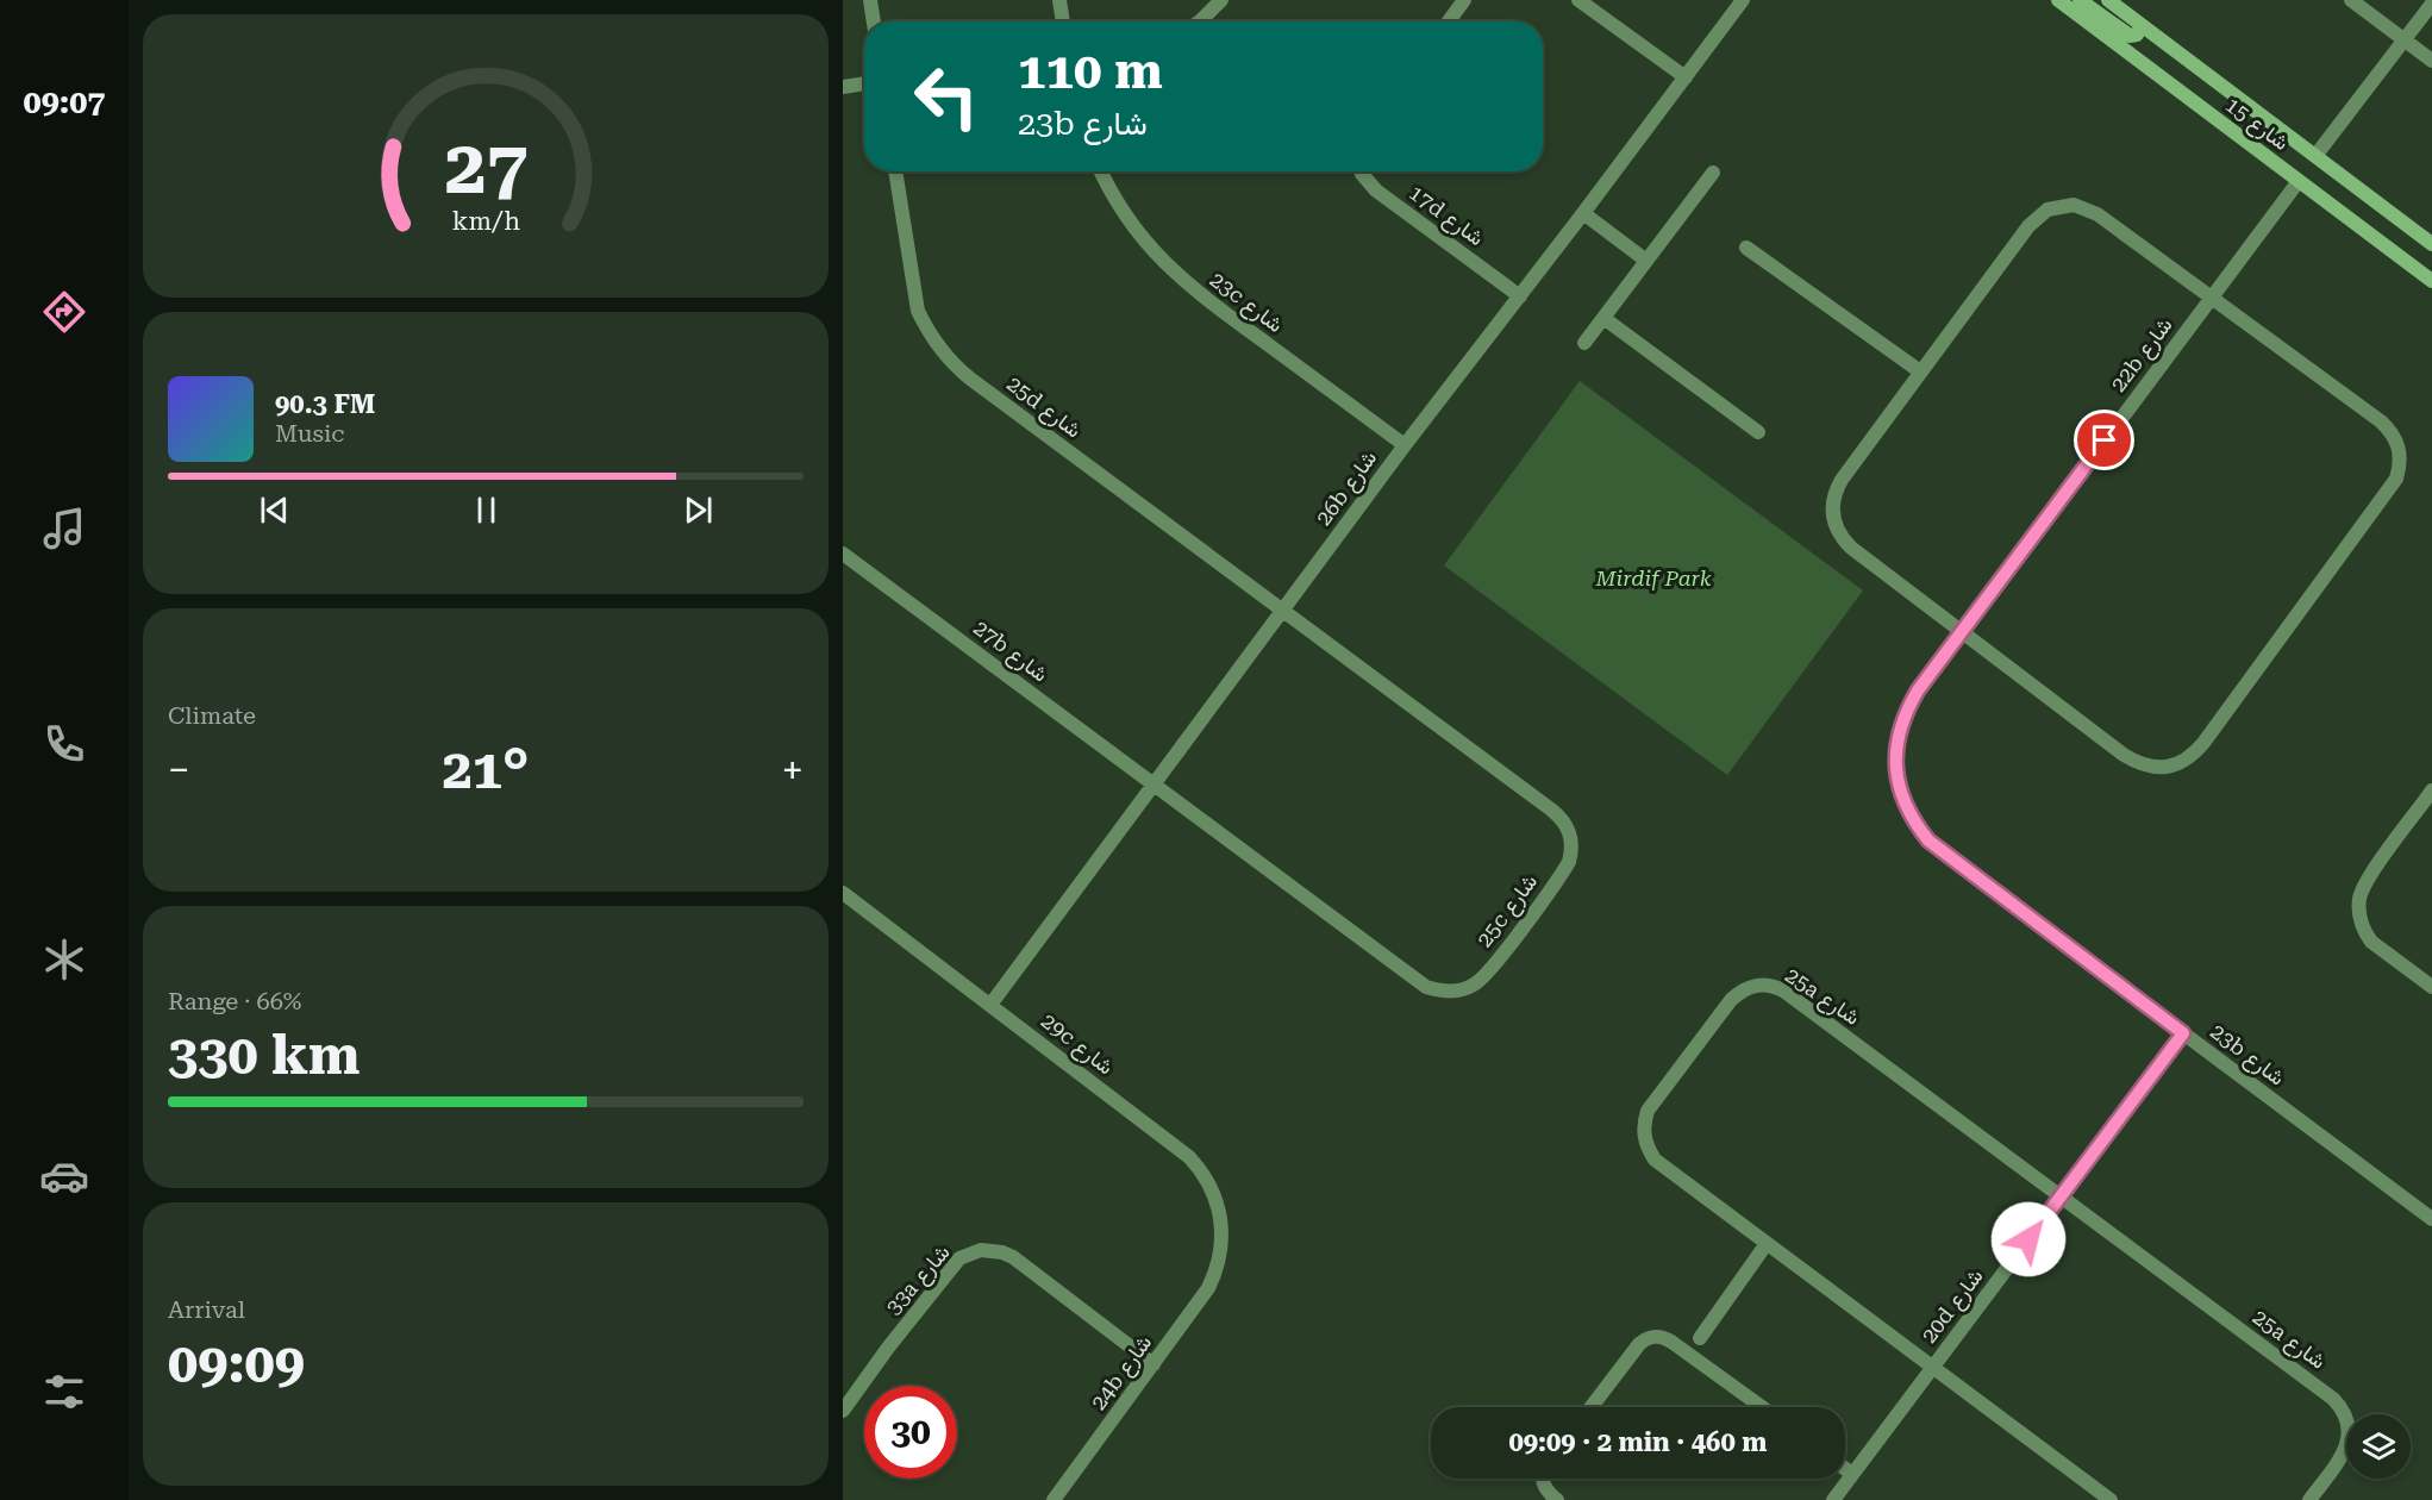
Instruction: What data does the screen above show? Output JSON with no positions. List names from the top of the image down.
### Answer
{
  "streets": {
    "street": [
      "شارع 15",
      "17d شارع",
      "23c شارع",
      "22b شارع",
      "25d شارع",
      "26b شارع",
      "27b شارع",
      "25c شارع",
      "25a شارع",
      "29c شارع",
      "23b شارع",
      "33a شارع",
      "20d شارع",
      "24b شارع"
    ]
  },
  "crossings": [
    ["شارع 15", "22b شارع"],
    ["17d شارع", "26b شارع"],
    ["23c شارع", "26b شارع"],
    ["22b شارع", "23b شارع"],
    ["25d شارع", "26b شارع"],
    ["25d شارع", "25c شارع"],
    ["26b شارع", "27b شارع"],
    ["26b شارع", "25c شارع"],
    ["26b شارع", "29c شارع"],
    ["27b شارع", "25c شارع"],
    ["25a شارع", "20d شارع"],
    ["29c شارع", "24b شارع"],
    ["23b شارع", "20d شارع"],
    ["33a شارع", "24b شارع"]
  ],
  "parks": ["Mirdif Park"],
  "page": {
    "tabs": "09:07",
    "turn": ["110 m", "23b شارع"],
    "song": ["90.3 FM", "Music"],
    "tile": [
      "Climate",
      ["Range · 66%", "330 km"],
      ["Arrival", "09:09"]
    ],
    "heat": ["−", "21°", "+"],
    "limit": "30",
    "trip": "09:09 · 2 min · 460 m",
    "gauge": ["27", "km/h"]
  }
}
